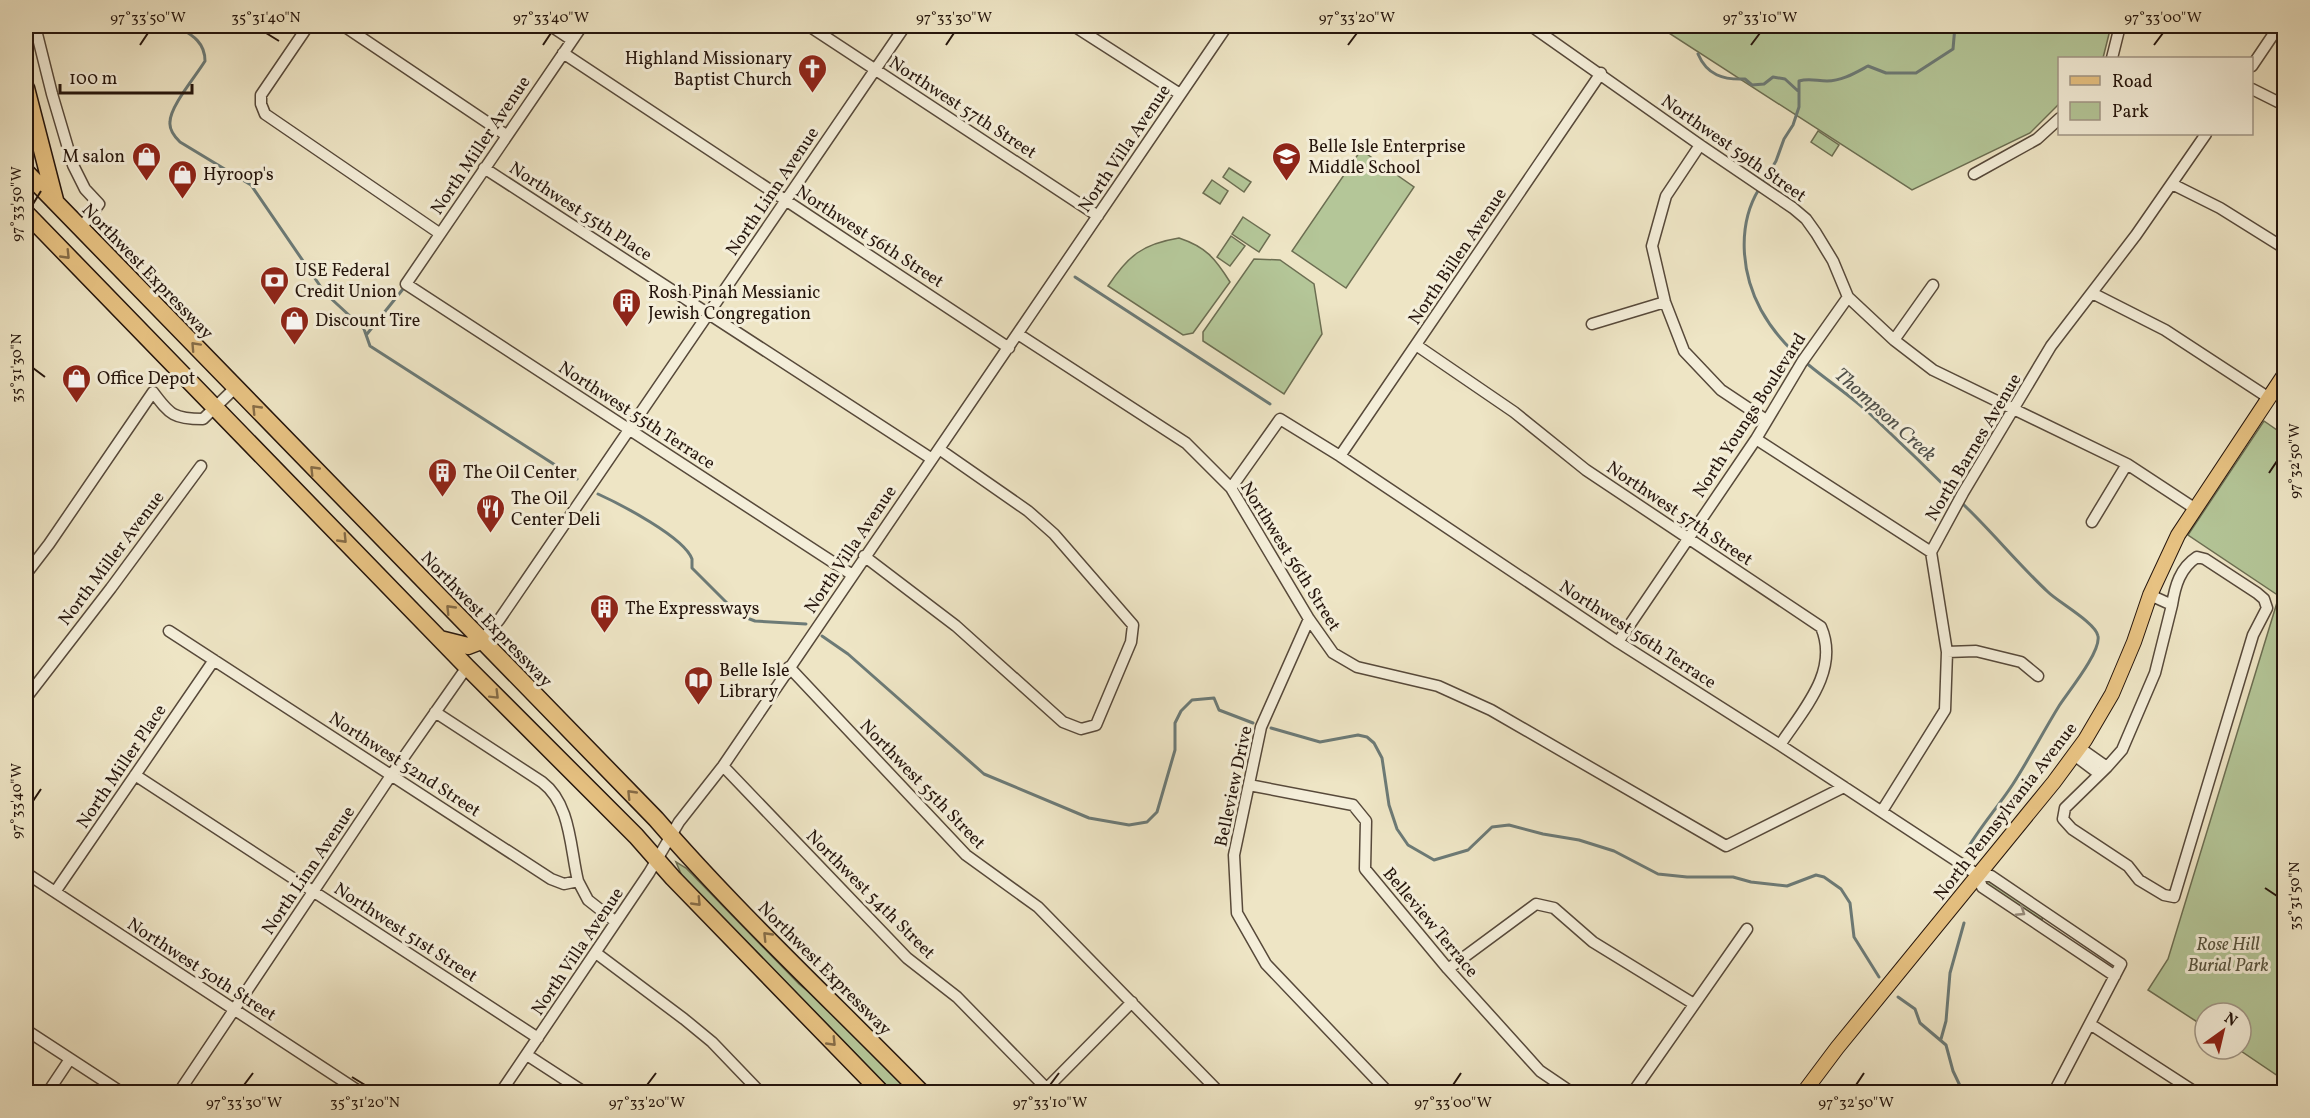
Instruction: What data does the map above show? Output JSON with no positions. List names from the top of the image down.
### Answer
{
  "streets": {
    "highway": ["Northwest Expressway"],
    "main road": ["North Pennsylvania Avenue"],
    "street": [
      "Northwest 57th Street",
      "North Miller Avenue",
      "North Villa Avenue",
      "Northwest 59th Street",
      "North Linn Avenue",
      "Northwest 55th Place",
      "Northwest 56th Street",
      "North Billen Avenue",
      "Northwest 55th Terrace",
      "North Youngs Boulevard",
      "North Barnes Avenue",
      "Northwest 56th Terrace",
      "Northwest 52nd Street",
      "North Miller Place",
      "Northwest 55th Street",
      "Belleview Drive",
      "Northwest 54th Street",
      "Belleview Terrace",
      "Northwest 51st Street",
      "Northwest 50th Street"
    ]
  },
  "crossings": [
    ["Northwest 57th Street", "North Villa Avenue"],
    ["Northwest 57th Street", "North Linn Avenue"],
    ["Northwest 57th Street", "North Billen Avenue"],
    ["Northwest 57th Street", "North Youngs Boulevard"],
    ["Northwest 57th Street", "Northwest 56th Terrace"],
    ["North Miller Avenue", "Northwest 55th Place"],
    ["North Miller Avenue", "Northwest 56th Street"],
    ["North Miller Avenue", "Northwest 55th Terrace"],
    ["North Villa Avenue", "Northwest 55th Place"],
    ["North Villa Avenue", "Northwest 56th Street"],
    ["North Villa Avenue", "Northwest Expressway"],
    ["North Villa Avenue", "Northwest 55th Terrace"],
    ["North Villa Avenue", "Northwest 55th Street"],
    ["North Villa Avenue", "Northwest 54th Street"],
    ["North Villa Avenue", "Northwest 51st Street"],
    ["Northwest 59th Street", "North Billen Avenue"],
    ["Northwest 59th Street", "North Youngs Boulevard"],
    ["Northwest 59th Street", "North Barnes Avenue"],
    ["Northwest 59th Street", "North Pennsylvania Avenue"],
    ["North Linn Avenue", "Northwest 55th Place"],
    ["North Linn Avenue", "Northwest 56th Street"],
    ["North Linn Avenue", "Northwest Expressway"],
    ["North Linn Avenue", "Northwest 55th Terrace"],
    ["North Linn Avenue", "Northwest 52nd Street"],
    ["North Linn Avenue", "Northwest 51st Street"],
    ["North Linn Avenue", "Northwest 50th Street"],
    ["Northwest 56th Street", "Northwest 56th Terrace"],
    ["Northwest 56th Street", "Belleview Drive"],
    ["North Billen Avenue", "Northwest 56th Terrace"],
    ["North Youngs Boulevard", "Northwest 56th Terrace"],
    ["Northwest 56th Terrace", "North Pennsylvania Avenue"],
    ["Northwest 52nd Street", "North Miller Place"],
    ["North Miller Place", "Northwest 51st Street"],
    ["North Miller Place", "Northwest 50th Street"],
    ["Belleview Drive", "Belleview Terrace"]
  ],
  "water": ["Thompson Creek"],
  "parks": ["Rose Hill Burial Park"],
  "places": {
    "church": ["Highland Missionary Baptist Church"],
    "shop": [
      "M salon",
      "Hyroop's",
      "Discount Tire",
      "Office Depot"
    ],
    "school or university": ["Belle Isle Enterprise Middle School"],
    "bank": ["USE Federal Credit Union"],
    "building": ["Rosh Pinah Messianic Jewish Congregation", "The Oil Center", "The Expressways"],
    "restaurant": ["The Oil Center Deli"],
    "library": ["Belle Isle Library"]
  },
  "legend": ["Road", "Park"],
  "scale_bar": "100 m",
  "north": "top right",
  "coordinates": [
    "97°33'50\"W",
    "35°31'40\"N",
    "97°33'40\"W",
    "97°33'30\"W",
    "97°33'20\"W",
    "97°33'10\"W",
    "97°33'00\"W",
    "35°31'30\"N",
    "97°32'50\"W",
    "35°31'50\"N",
    "35°31'20\"N"
  ]
}
